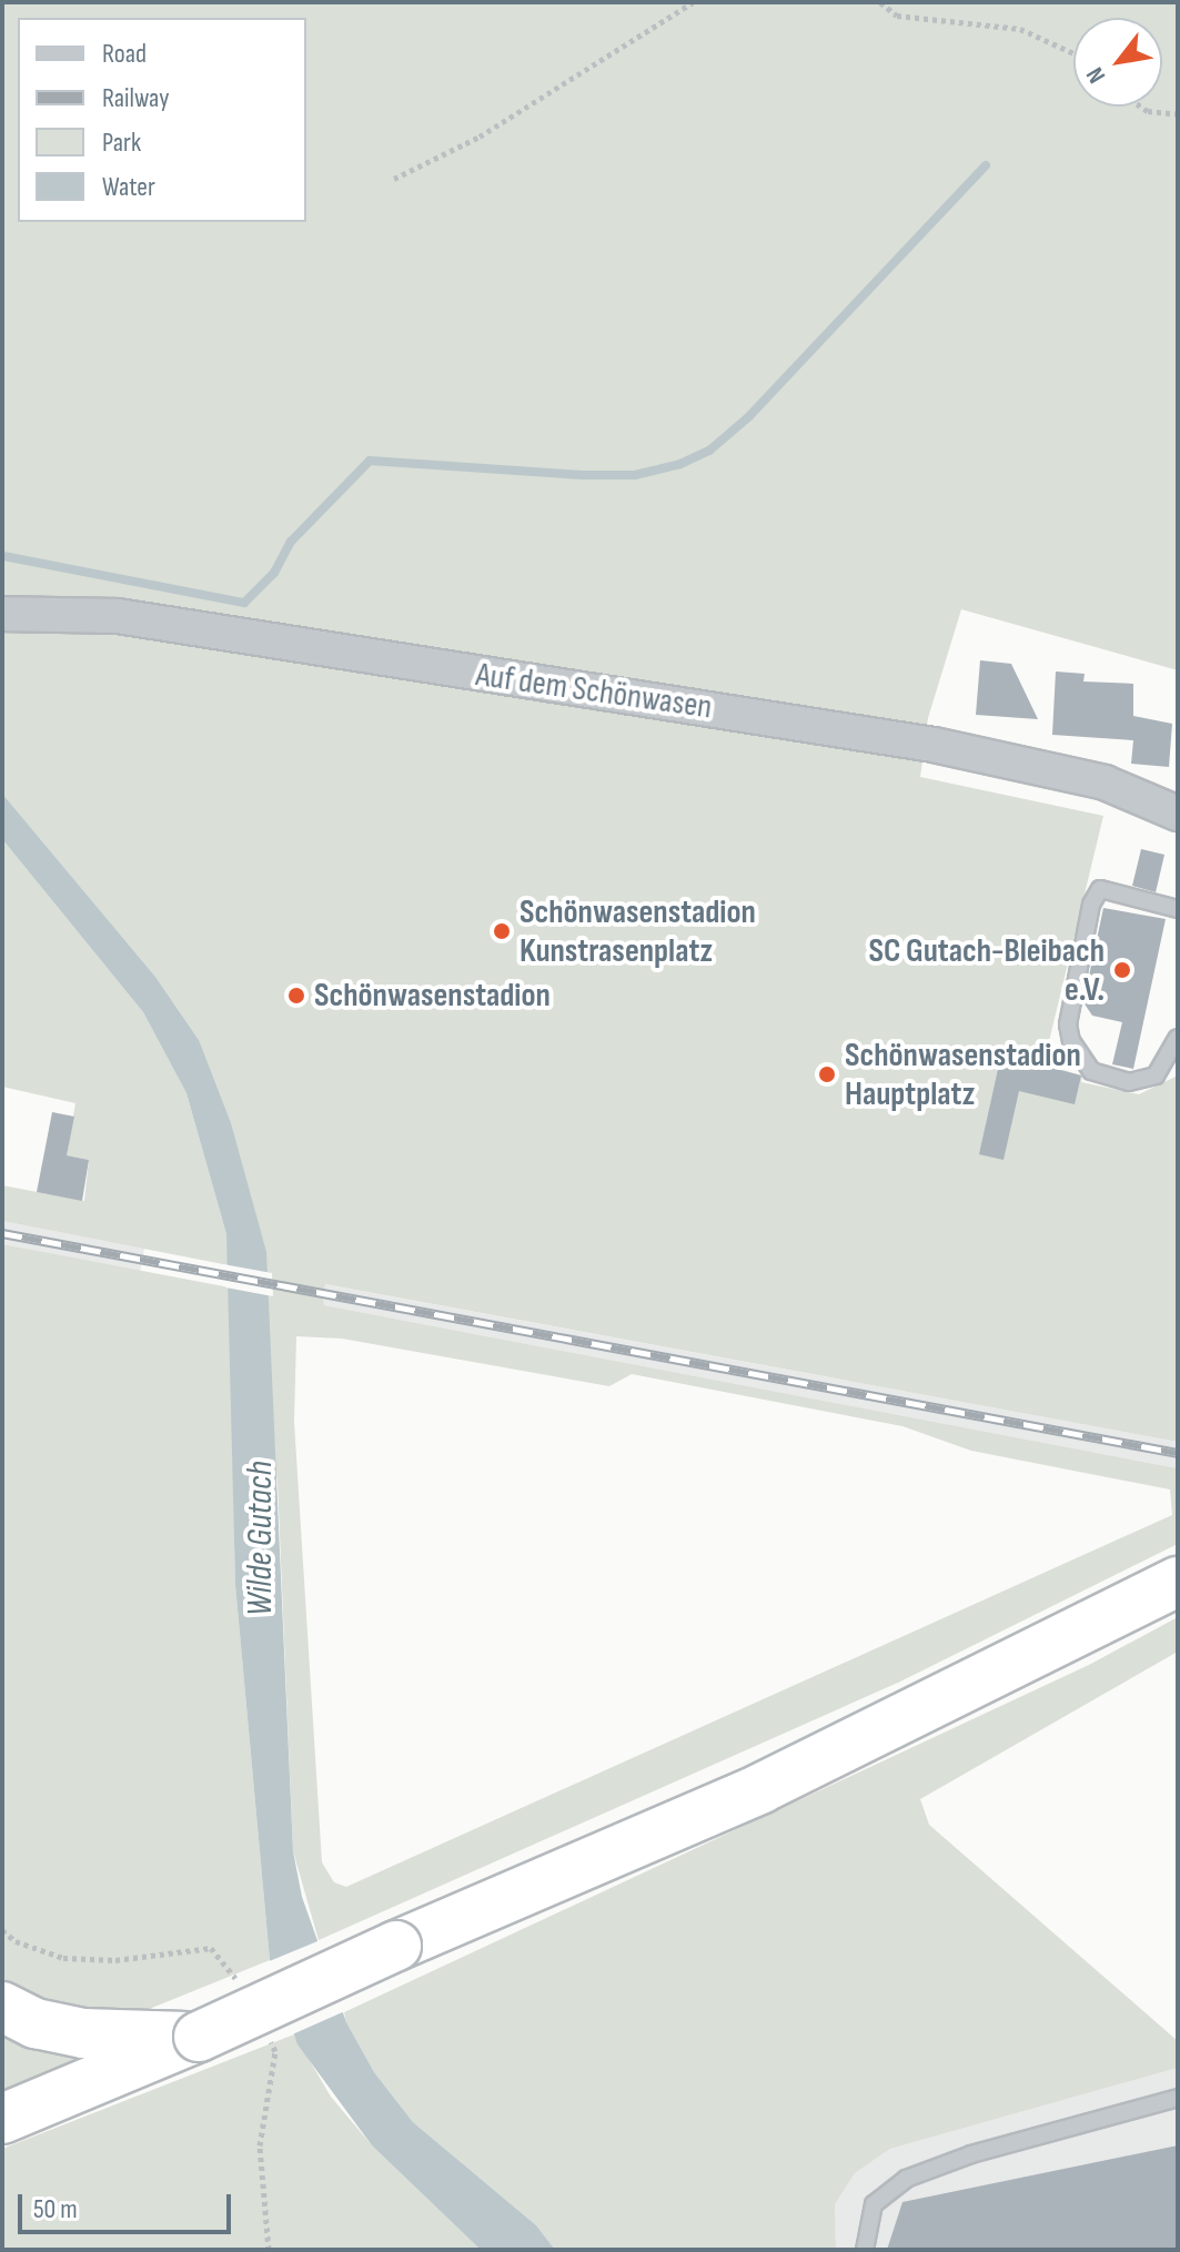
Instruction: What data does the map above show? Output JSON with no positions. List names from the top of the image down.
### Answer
{
  "streets": {
    "street": ["Auf dem Schönwasen"]
  },
  "water": ["Wilde Gutach"],
  "places": [
    "Schönwasenstadion Kunstrasenplatz",
    "SC Gutach-Bleibach e.V.",
    "Schönwasenstadion",
    "Schönwasenstadion Hauptplatz"
  ],
  "legend": [
    "Road",
    "Railway",
    "Park",
    "Water"
  ],
  "scale_bar": "50 m",
  "north": "bottom left"
}
